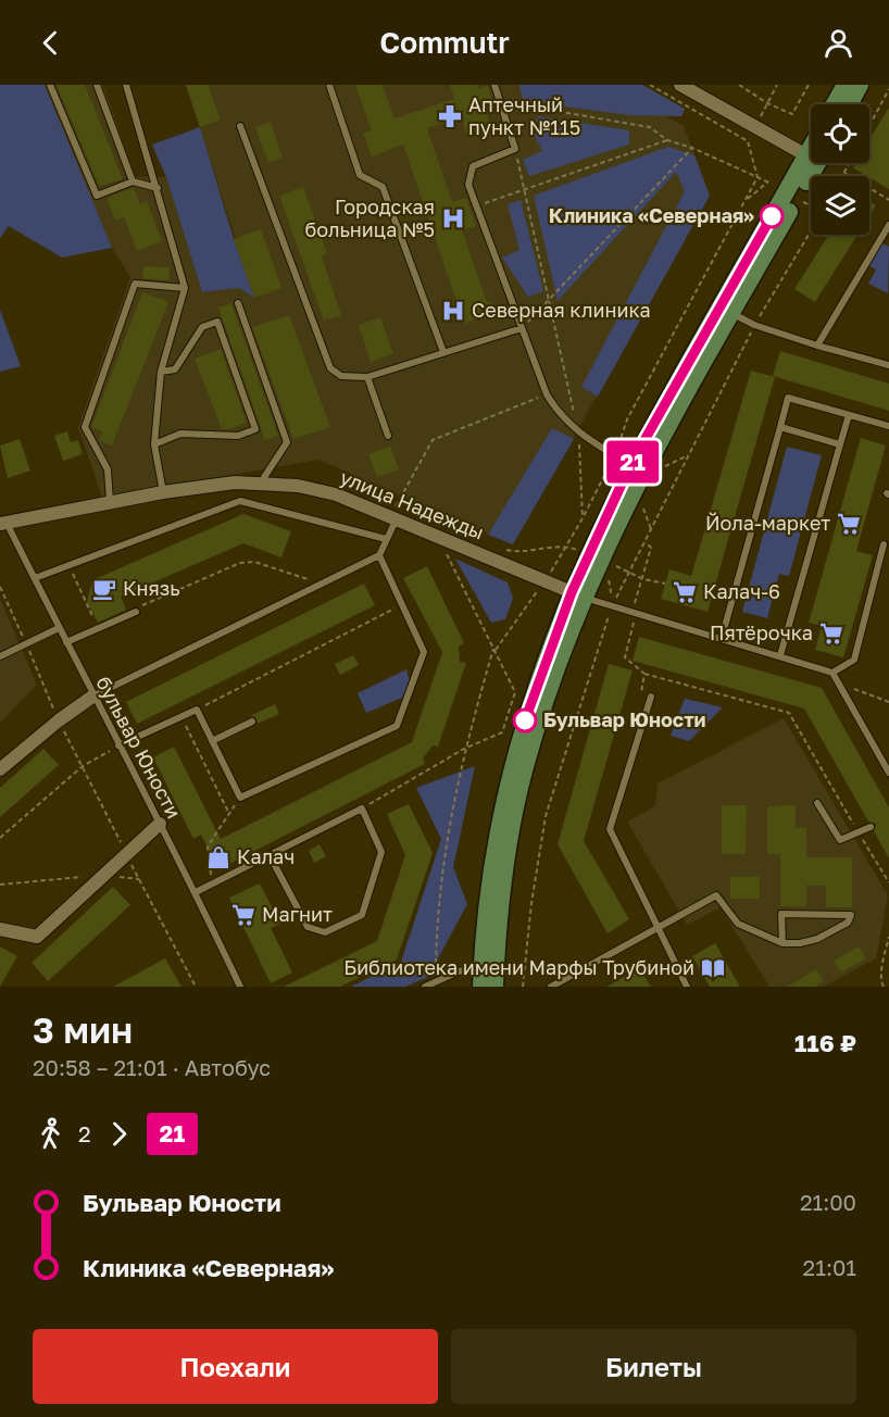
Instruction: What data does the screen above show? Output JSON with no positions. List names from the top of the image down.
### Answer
{
  "streets": {
    "street": ["улица Надежды"],
    "lane": ["бульвар Юности"]
  },
  "crossings": [
    ["улица Надежды", "бульвар Юности"]
  ],
  "places": {
    "pharmacy": ["Аптечный пункт №115"],
    "other": ["Клиника «Северная»", "Бульвар Юности"],
    "hospital": ["Городская больница №5", "Северная клиника"],
    "supermarket": [
      "Йола-маркет",
      "Калач-6",
      "Пятёрочка",
      "Магнит"
    ],
    "cafe": ["Князь"],
    "shop": ["Калач"],
    "library": ["Библиотека имени Марфы Трубиной"]
  },
  "lines": ["bus line 21"],
  "page": {
    "header": "Commutr",
    "on_map": "21",
    "heading": ["3 мин", "20:58 – 21:01 · Автобус", "116 ₽"],
    "legs": ["2", "21"],
    "list": [
      {
        "name": "Бульвар Юности",
        "value": "21:00"
      },
      {
        "name": "Клиника «Северная»",
        "value": "21:01"
      }
    ],
    "buttons": ["Поехали", "Билеты"]
  }
}
